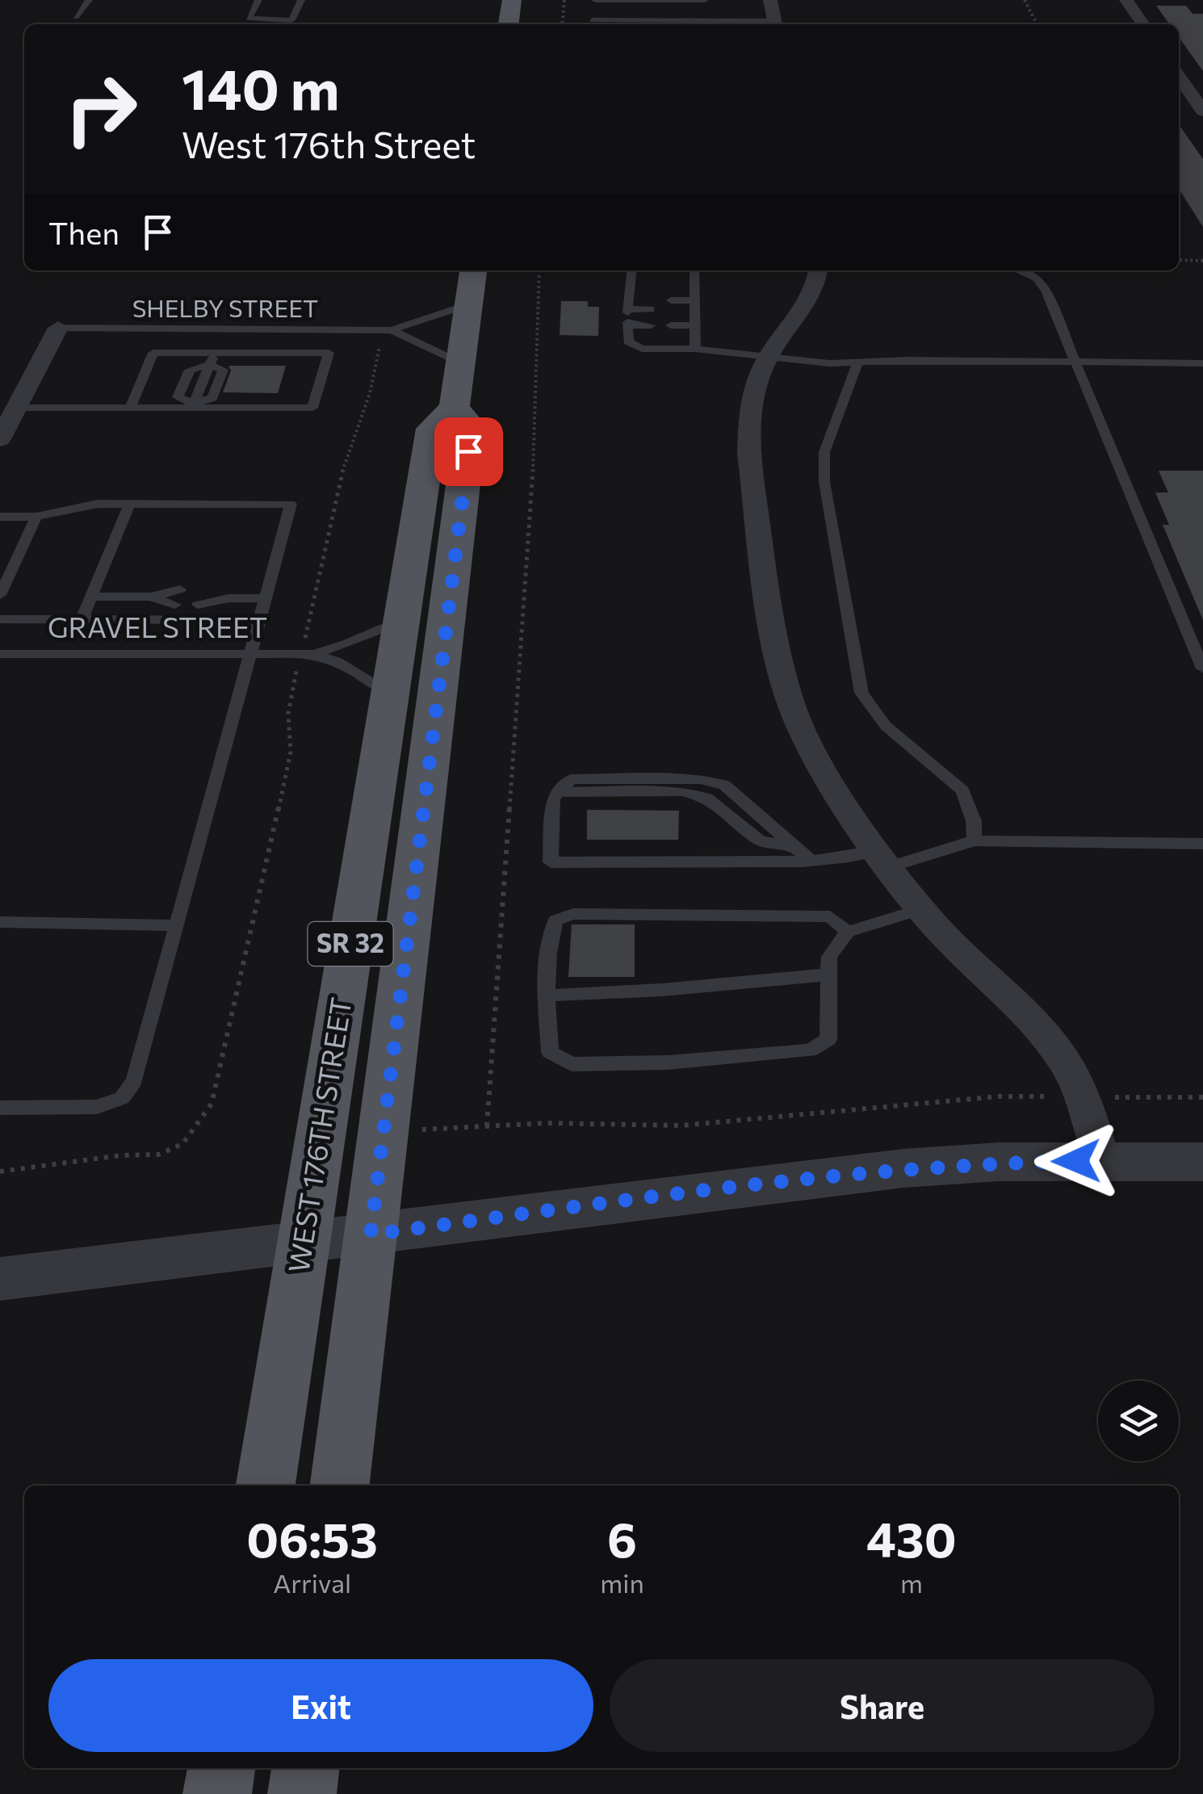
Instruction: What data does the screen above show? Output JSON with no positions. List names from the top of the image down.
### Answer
{
  "streets": {
    "main road": ["SR 32", "WEST 176TH STREET"],
    "lane": ["SHELBY STREET", "GRAVEL STREET"]
  },
  "crossings": [
    ["SHELBY STREET", "WEST 176TH STREET"],
    ["GRAVEL STREET", "WEST 176TH STREET"]
  ],
  "page": {
    "turn": ["140 m", "West 176th Street"],
    "then": "Then",
    "eta": [
      "06:53",
      "Arrival",
      "6",
      "min",
      "430",
      "m"
    ],
    "buttons": ["Exit", "Share"]
  }
}
